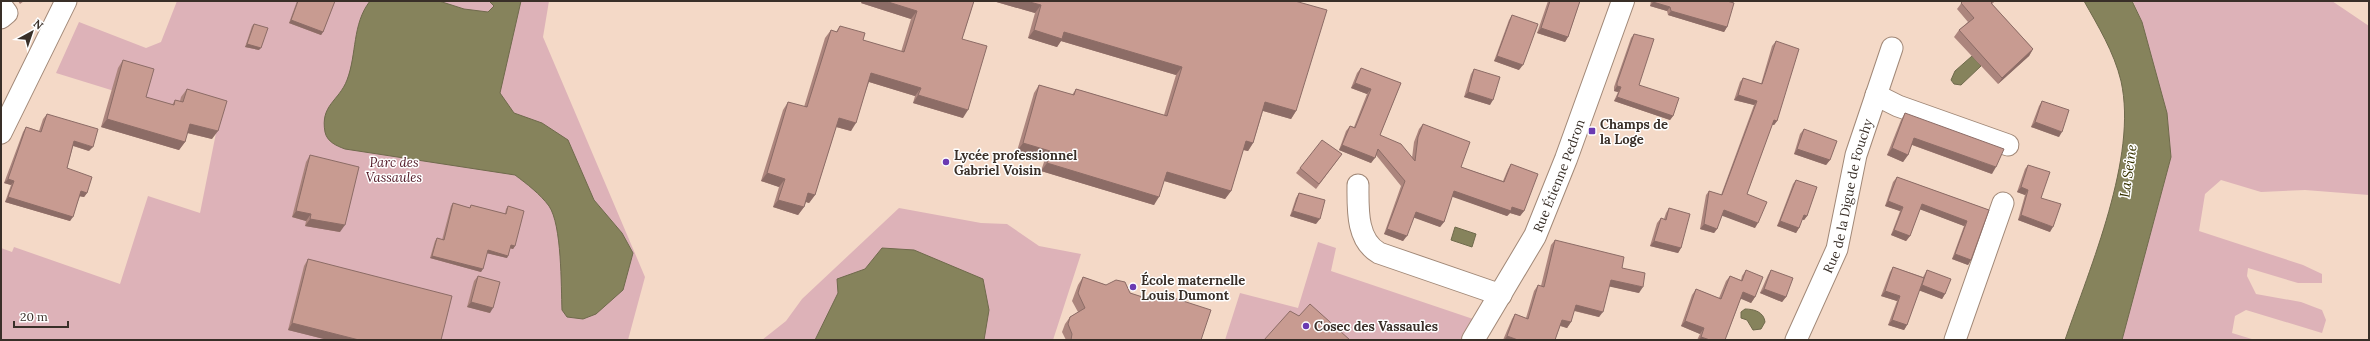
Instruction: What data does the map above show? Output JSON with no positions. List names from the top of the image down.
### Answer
{
  "streets": {
    "street": ["Rue Étienne Pedron", "Rue de la Digue de Fouchy"]
  },
  "water": ["La Seine"],
  "parks": ["Parc des Vassaules"],
  "places": {
    "transit": ["Champs de la Loge"],
    "other": ["Lycée professionnel Gabriel Voisin", "École maternelle Louis Dumont", "Cosec des Vassaules"]
  },
  "scale_bar": "20 m",
  "north": "top right"
}
